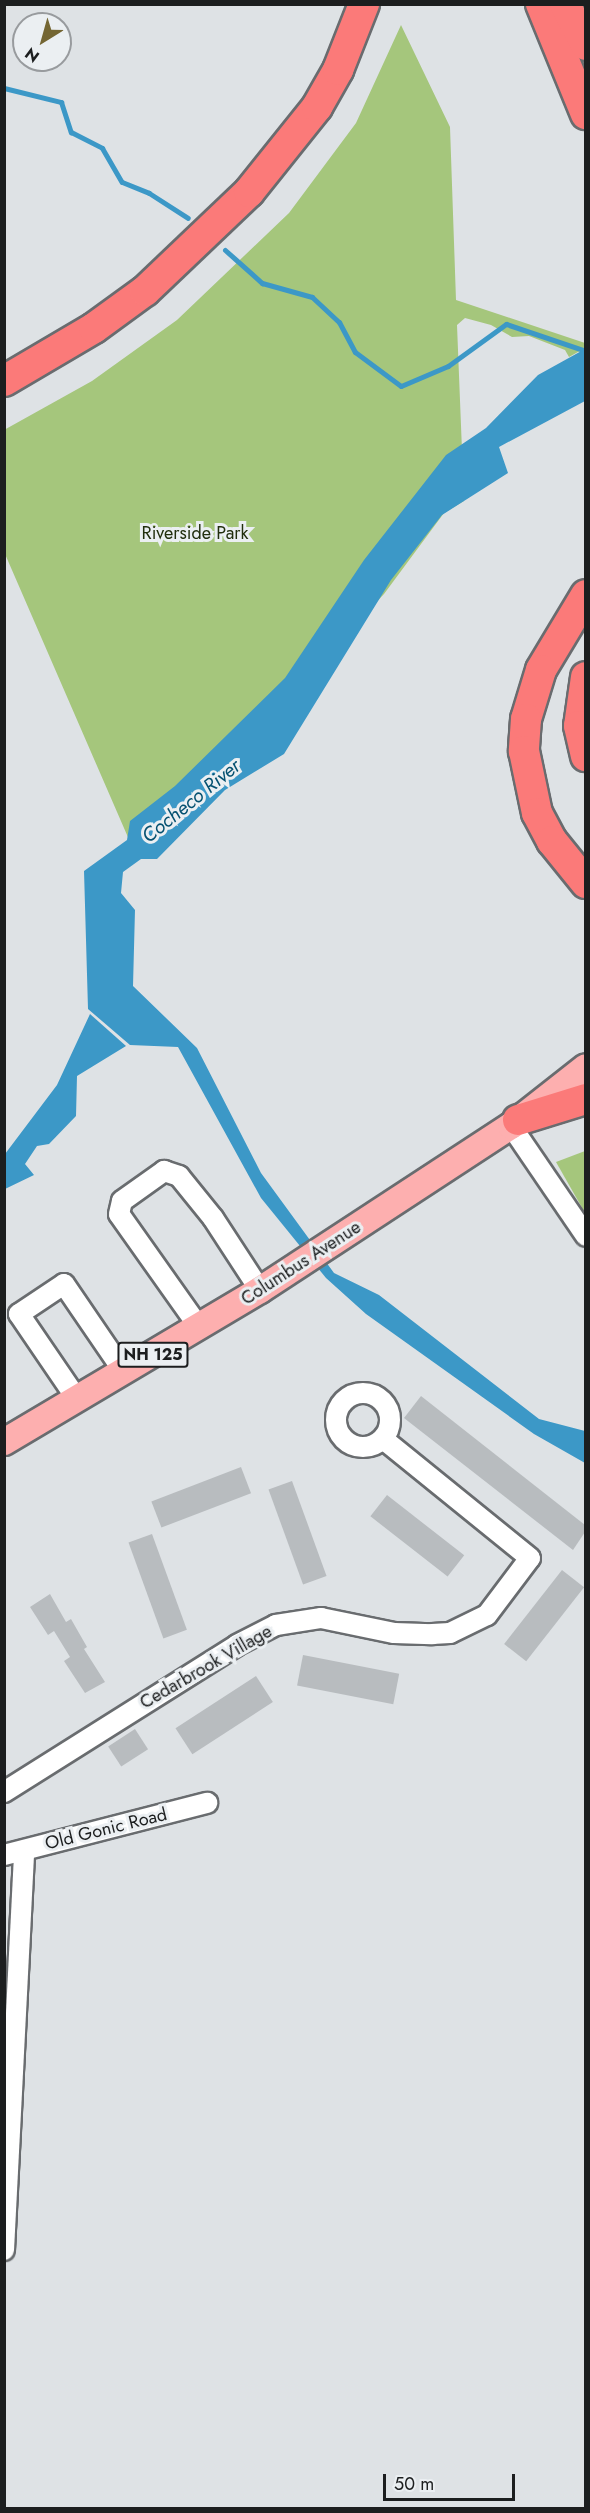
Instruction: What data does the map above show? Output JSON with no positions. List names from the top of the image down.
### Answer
{
  "streets": {
    "main road": ["Columbus Avenue", "NH 125"],
    "street": ["Cedarbrook Village", "Old Gonic Road"]
  },
  "water": ["Cocheco River"],
  "parks": ["Riverside Park"],
  "scale_bar": "50 m",
  "north": "bottom left"
}
